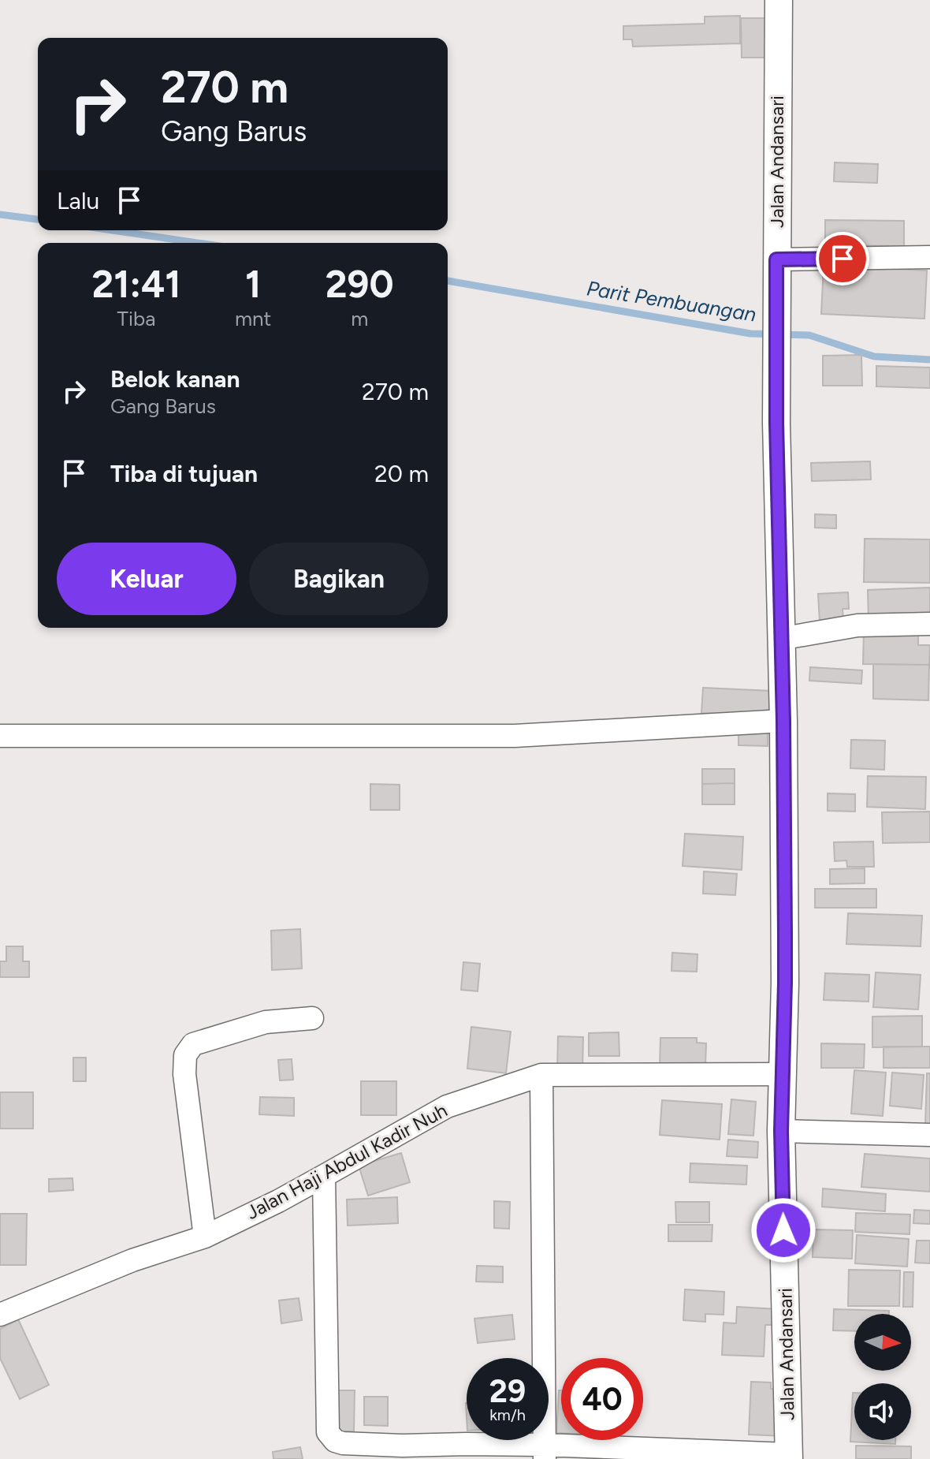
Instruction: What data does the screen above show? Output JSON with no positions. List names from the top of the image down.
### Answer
{
  "streets": {
    "street": ["Jalan Andansari", "Jalan Haji Abdul Kadir Nuh"]
  },
  "crossings": [
    ["Jalan Andansari", "Jalan Haji Abdul Kadir Nuh"]
  ],
  "water": ["Parit Pembuangan"],
  "north": "right",
  "page": {
    "turn": ["270 m", "Gang Barus"],
    "then": "Lalu",
    "eta": [
      "21:41",
      "Tiba",
      "1",
      "mnt",
      "290",
      "m"
    ],
    "list": [
      {
        "name": "Belok kanan",
        "note": "Gang Barus",
        "value": "270 m"
      },
      {
        "name": "Tiba di tujuan",
        "value": "20 m"
      }
    ],
    "buttons": ["Keluar", "Bagikan"],
    "speed": "29 km/h",
    "limit": "40"
  }
}
